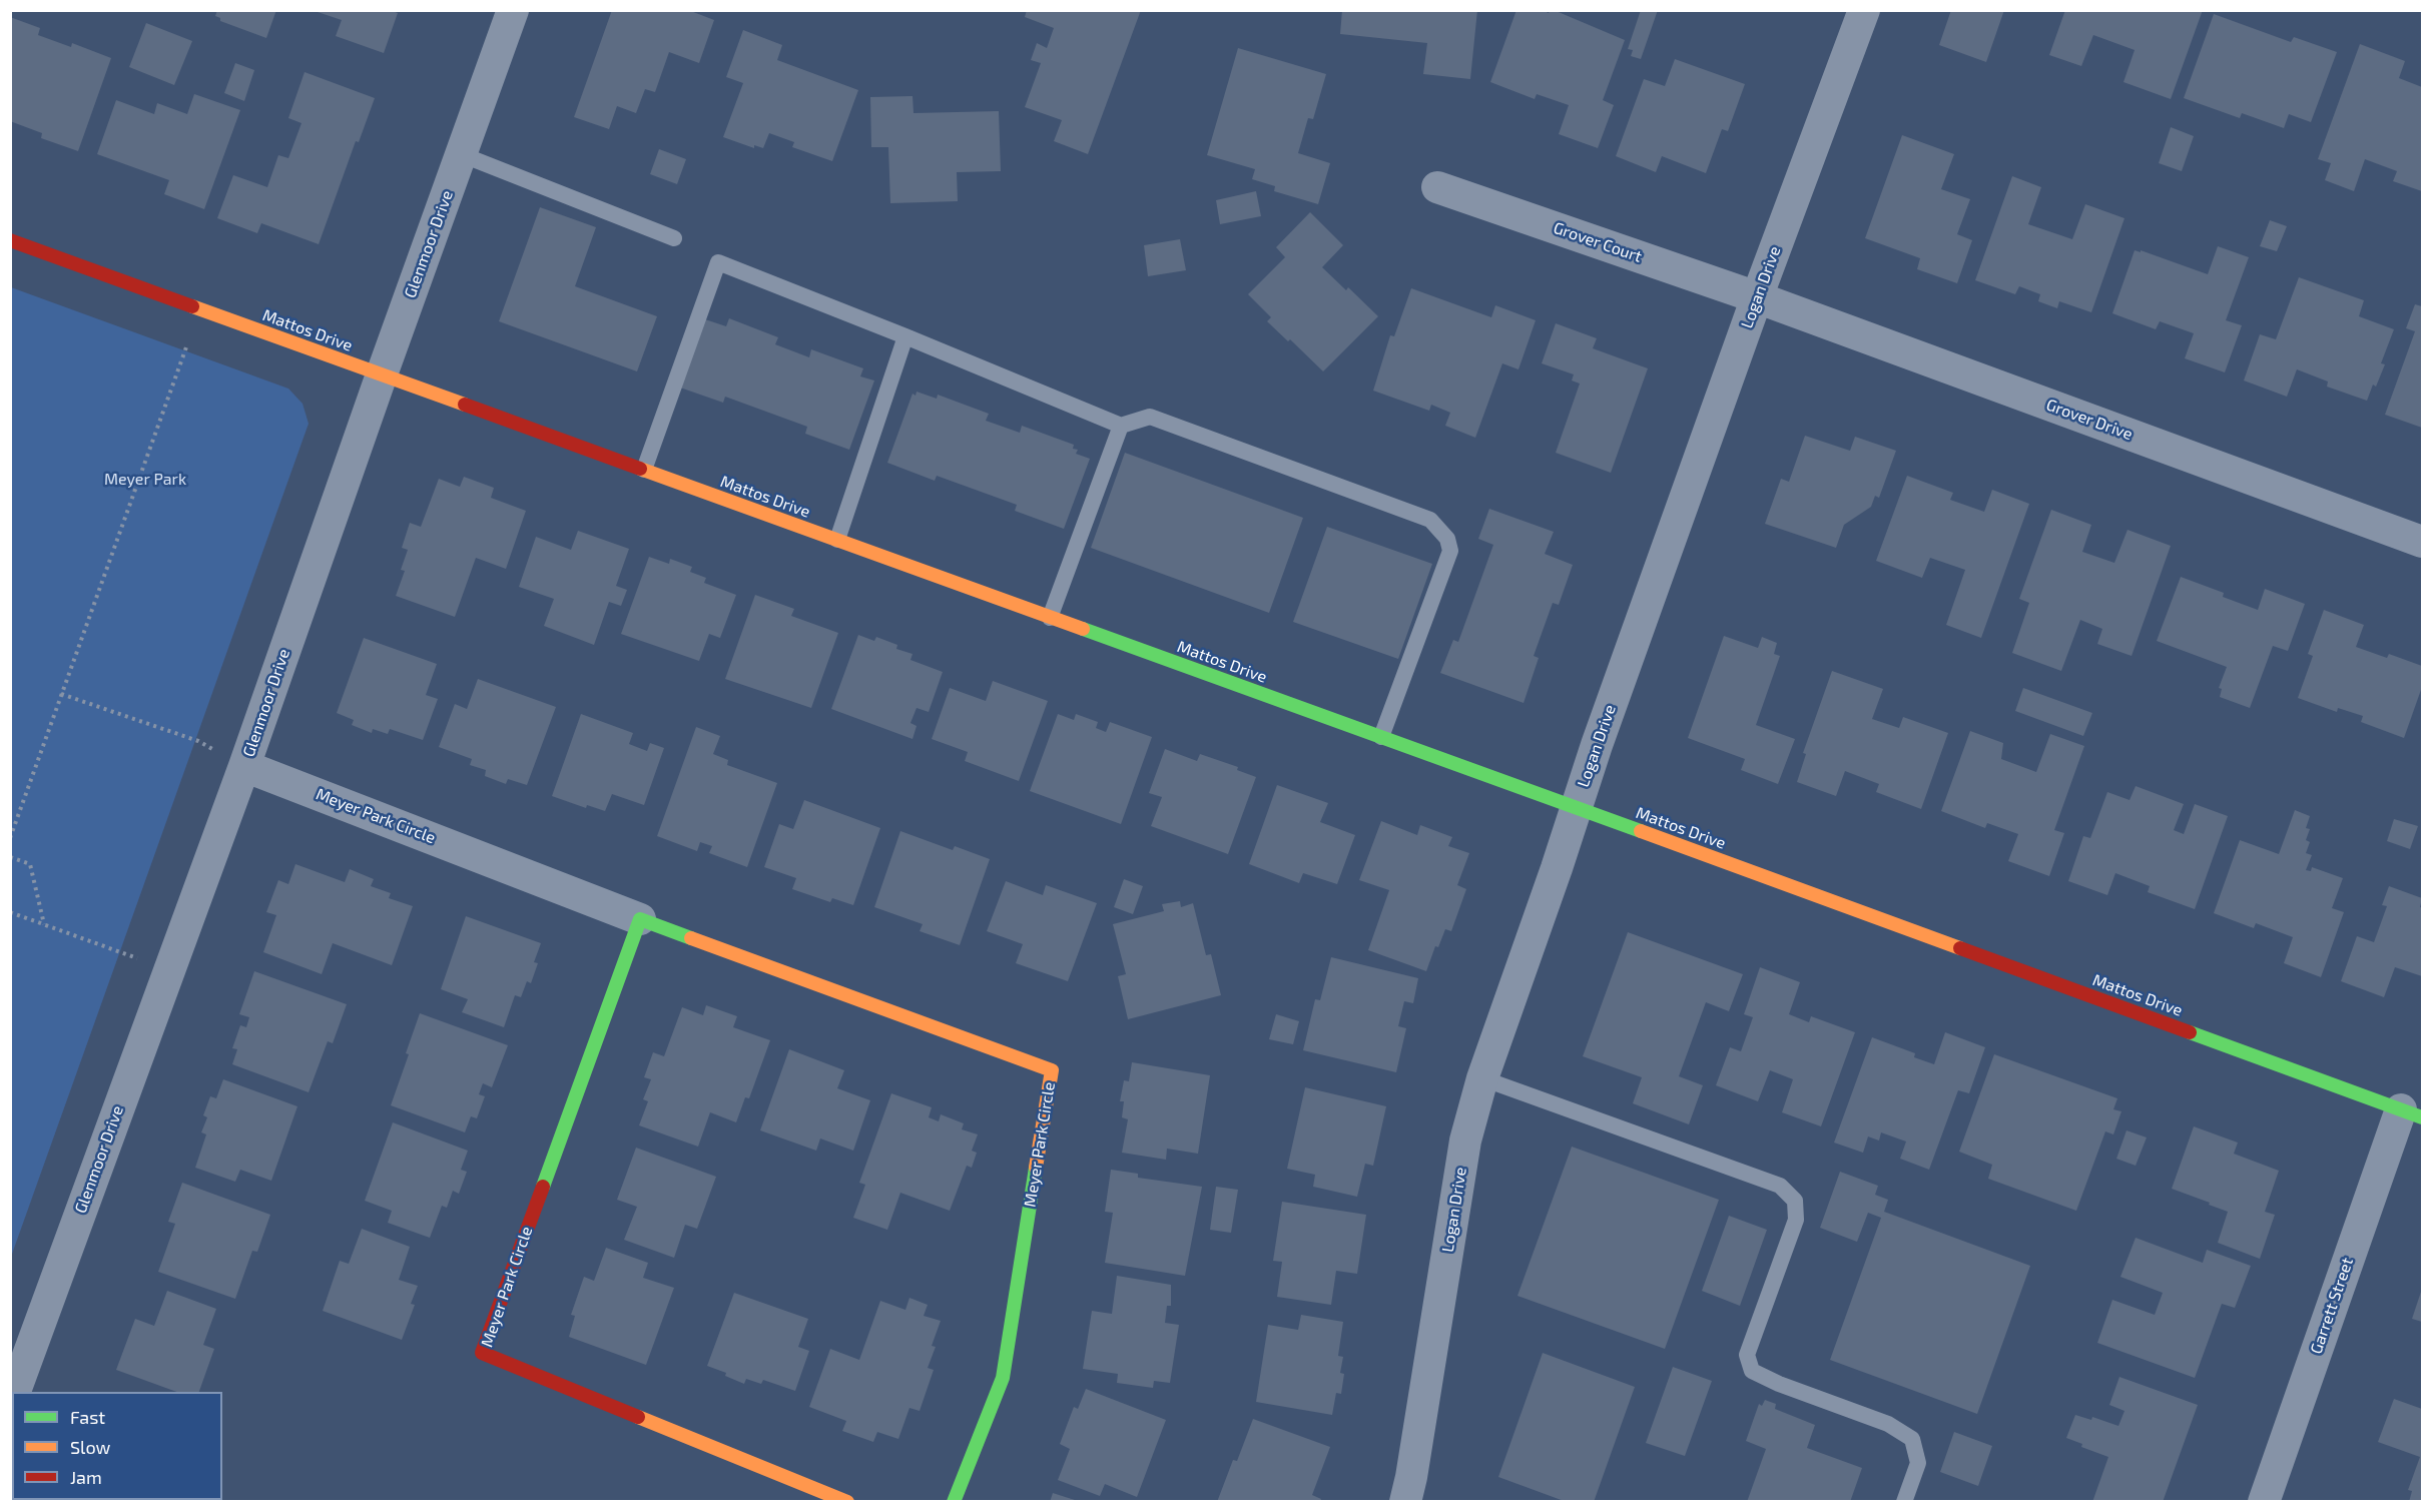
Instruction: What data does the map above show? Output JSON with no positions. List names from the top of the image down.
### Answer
{
  "streets": {
    "street": [
      "Grover Court",
      "Glenmoor Drive",
      "Logan Drive",
      "Mattos Drive",
      "Grover Drive",
      "Meyer Park Circle",
      "Garrett Street"
    ]
  },
  "crossings": [
    ["Grover Court", "Logan Drive"],
    ["Grover Court", "Grover Drive"],
    ["Glenmoor Drive", "Mattos Drive"],
    ["Glenmoor Drive", "Meyer Park Circle"],
    ["Logan Drive", "Mattos Drive"],
    ["Logan Drive", "Grover Drive"],
    ["Mattos Drive", "Garrett Street"]
  ],
  "parks": ["Meyer Park"],
  "legend": ["Fast", "Slow", "Jam"]
}
